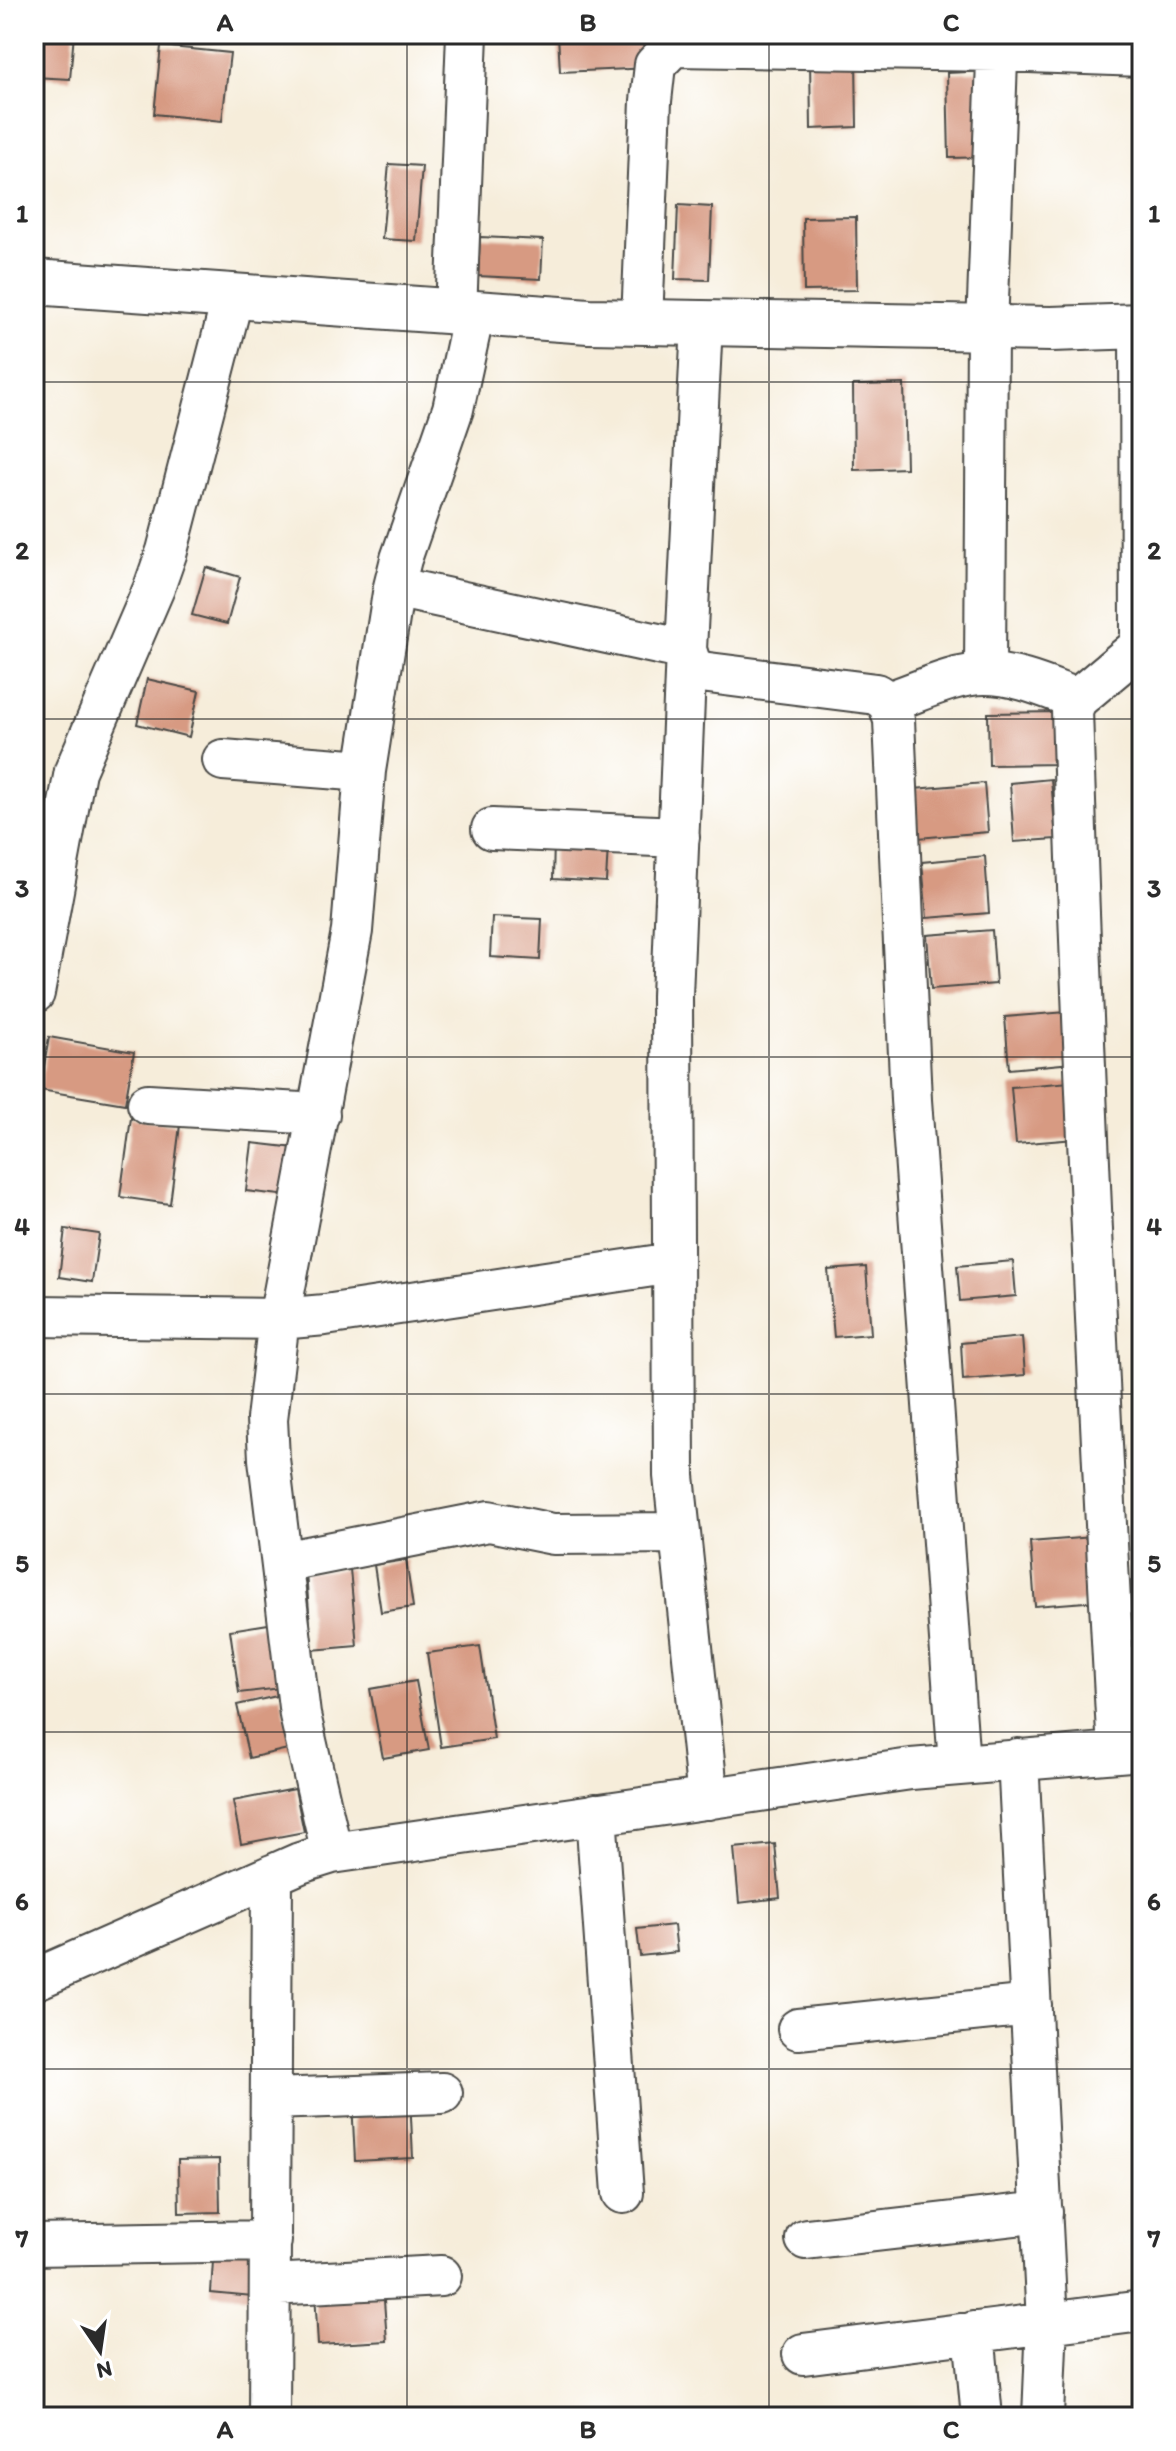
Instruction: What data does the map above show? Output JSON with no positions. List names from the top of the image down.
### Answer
{
  "north": "bottom",
  "grid": {
    "columns": ["A", "B", "C"],
    "rows": [
      "1",
      "2",
      "3",
      "4",
      "5",
      "6",
      "7"
    ]
  }
}
